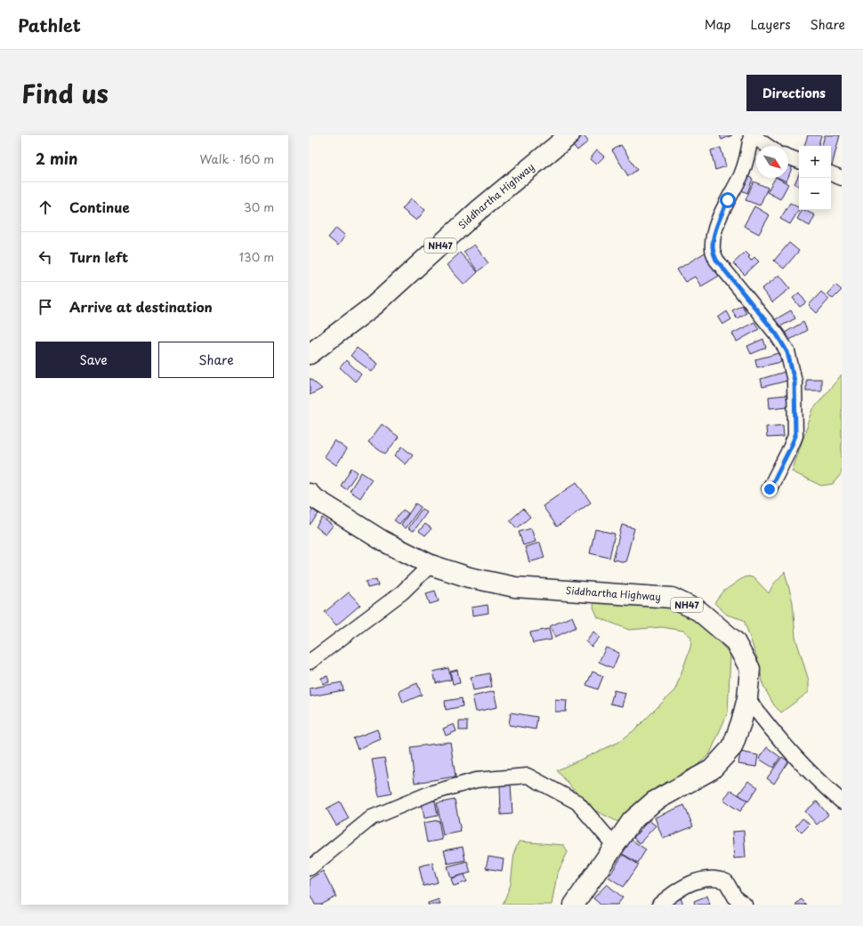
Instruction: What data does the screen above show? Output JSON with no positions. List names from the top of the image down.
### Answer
{
  "streets": {
    "highway": ["Siddhartha Highway", "NH47"]
  },
  "north": "bottom right",
  "page": {
    "header": "Pathlet",
    "nav": ["Map", "Layers", "Share"],
    "title": "Find us",
    "buttons": [
      "Directions",
      ["Save", "Share"]
    ],
    "heading": ["2 min", "Walk · 160 m"],
    "map_buttons": ["+", "−"],
    "list": [
      ["Continue", "30 m"],
      ["Turn left", "130 m"],
      "Arrive at destination"
    ]
  }
}
